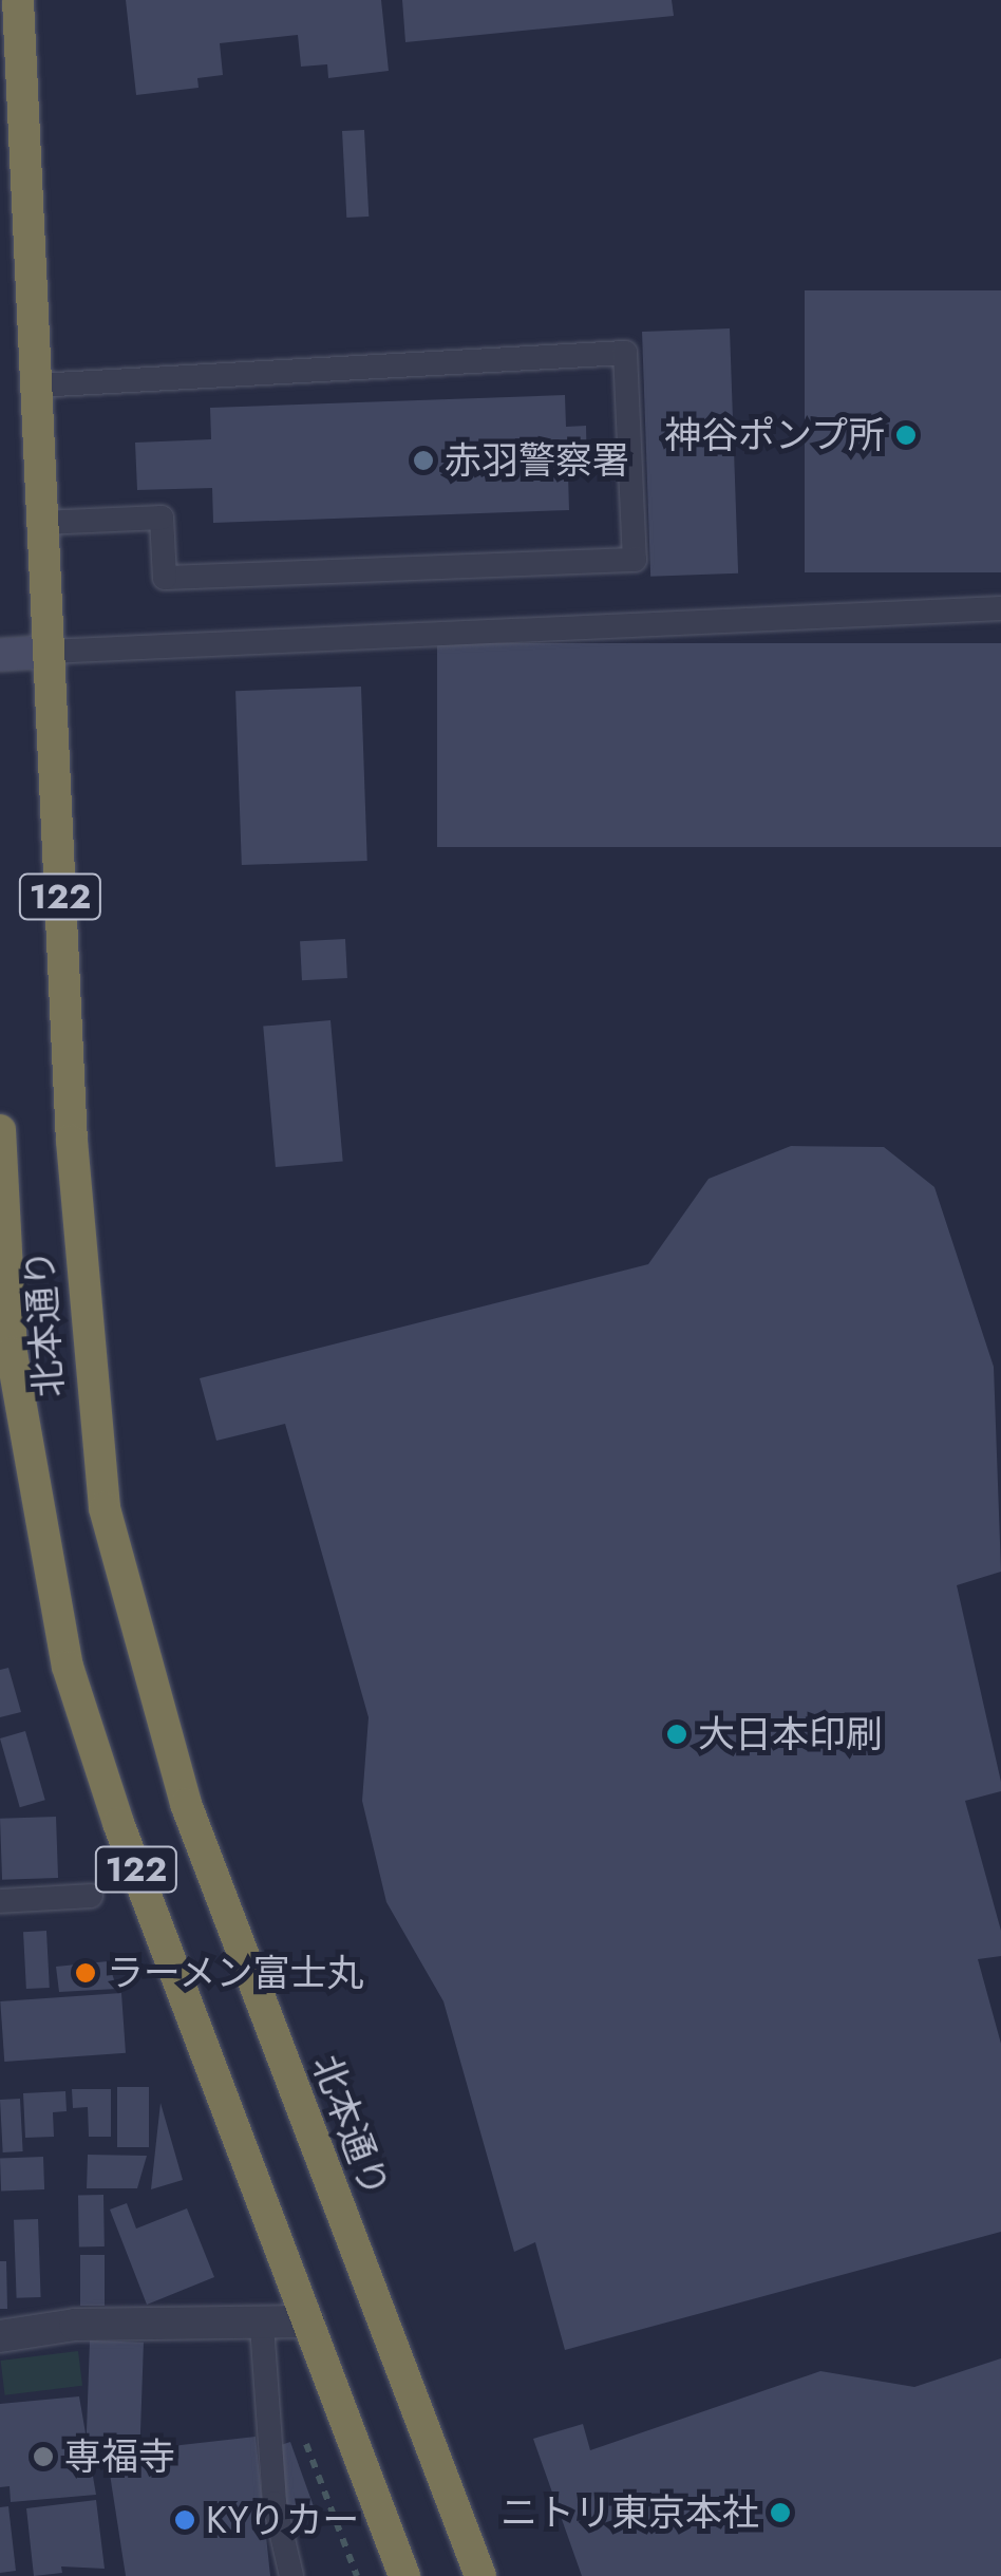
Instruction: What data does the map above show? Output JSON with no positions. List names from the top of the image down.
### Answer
{
  "streets": {
    "highway": ["122", "北本通り"]
  },
  "places": [
    "神谷ポンプ所",
    "赤羽警察署",
    "大日本印刷",
    "ラーメン富士丸",
    "専福寺",
    "ニトリ東京本社",
    "KYりカー"
  ]
}
